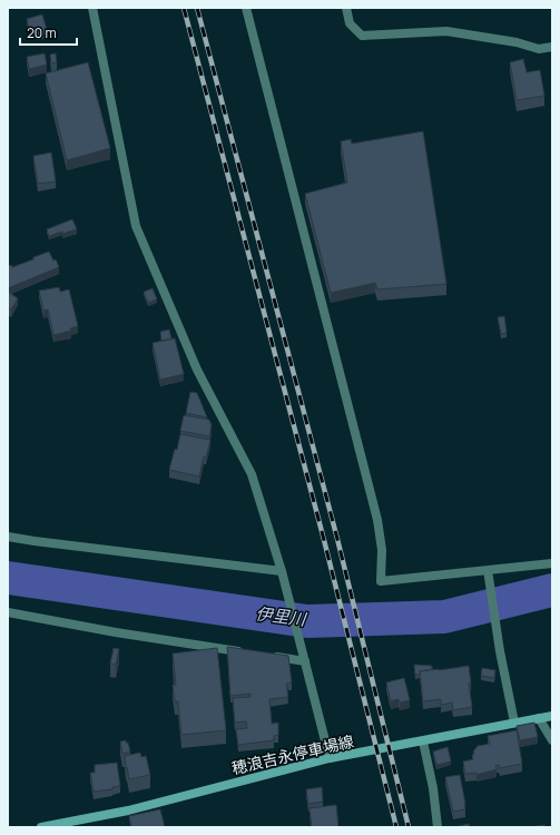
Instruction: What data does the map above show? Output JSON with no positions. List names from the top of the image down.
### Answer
{
  "streets": {
    "main road": ["穂浪吉永停車場線"]
  },
  "water": ["伊里川"],
  "scale_bar": "20 m"
}
